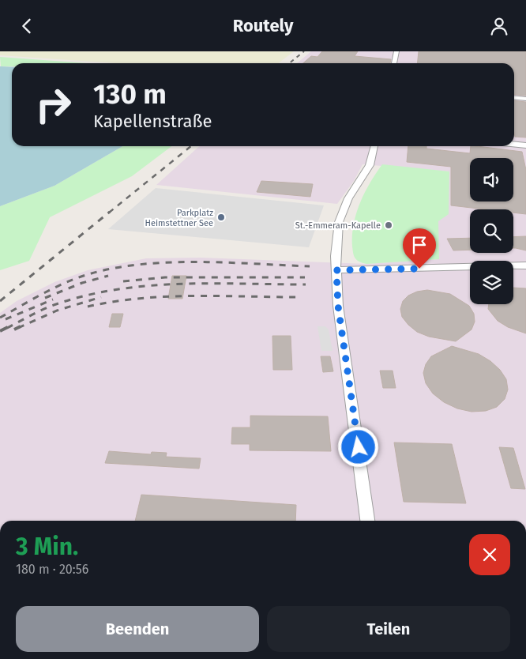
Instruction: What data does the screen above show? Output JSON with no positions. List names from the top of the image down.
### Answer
{
  "places": ["Parkplatz Heimstettner See", "St.-Emmeram-Kapelle"],
  "page": {
    "header": "Routely",
    "turn": ["130 m", "Kapellenstraße"],
    "heading": ["3 Min.", "180 m · 20:56"],
    "buttons": ["Beenden", "Teilen"]
  }
}
